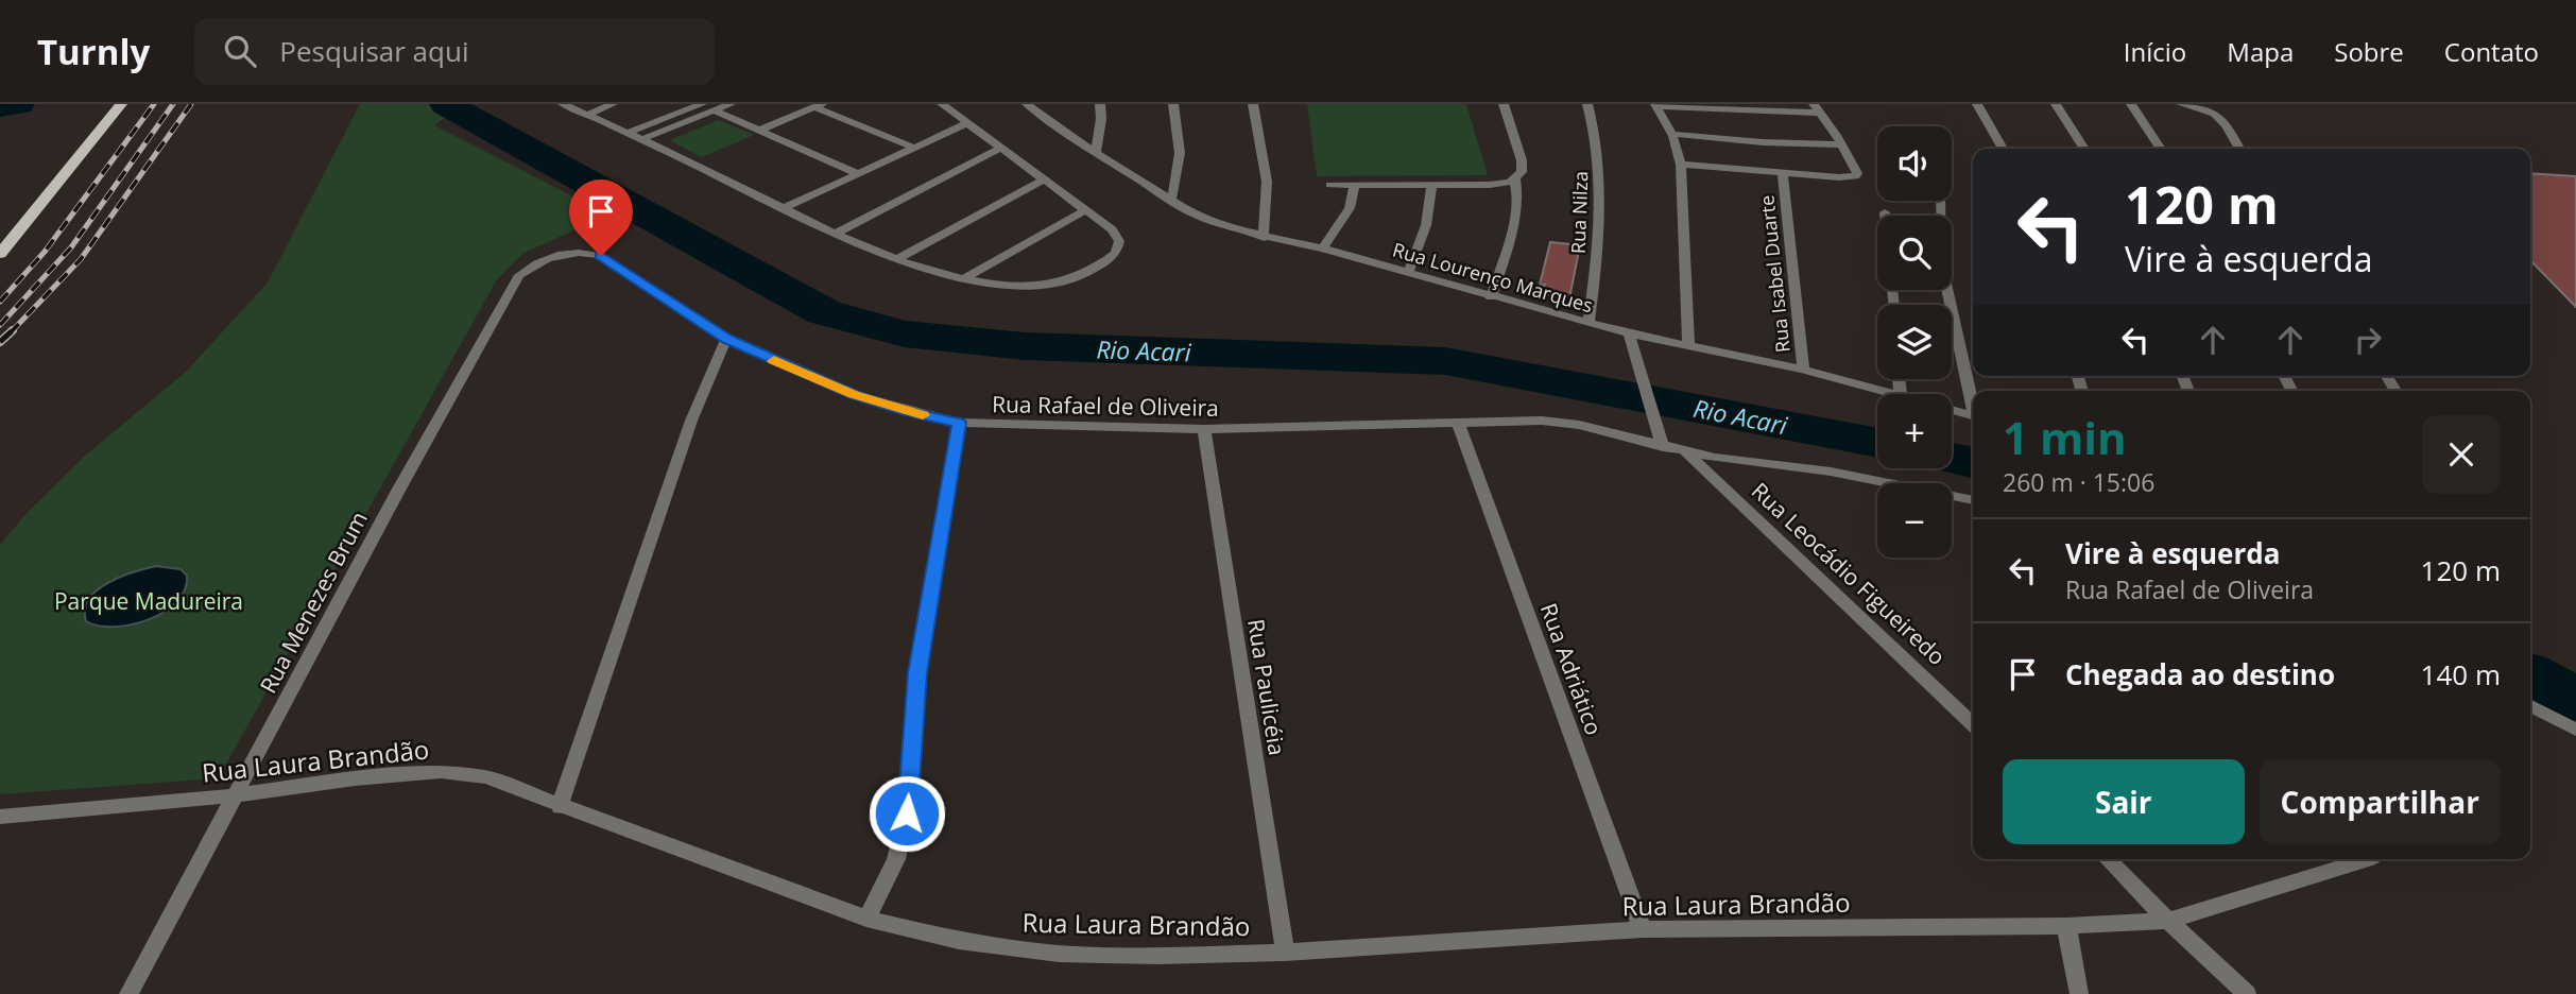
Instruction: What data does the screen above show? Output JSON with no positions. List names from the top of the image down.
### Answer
{
  "streets": {
    "street": [
      "Rua Nilza",
      "Rua Isabel Duarte",
      "Rua Lourenço Marques",
      "Rua Rafael de Oliveira",
      "Rua Leocádio Figueiredo",
      "Rua Menezes Brum",
      "Rua Adriático",
      "Rua Paulicéia",
      "Rua Laura Brandão"
    ]
  },
  "crossings": [
    ["Rua Nilza", "Rua Lourenço Marques"],
    ["Rua Isabel Duarte", "Rua Lourenço Marques"],
    ["Rua Rafael de Oliveira", "Rua Leocádio Figueiredo"],
    ["Rua Rafael de Oliveira", "Rua Menezes Brum"],
    ["Rua Rafael de Oliveira", "Rua Adriático"],
    ["Rua Rafael de Oliveira", "Rua Paulicéia"],
    ["Rua Menezes Brum", "Rua Laura Brandão"],
    ["Rua Adriático", "Rua Laura Brandão"],
    ["Rua Paulicéia", "Rua Laura Brandão"]
  ],
  "water": ["Rio Acari"],
  "parks": ["Parque Madureira"],
  "page": {
    "header": "Turnly",
    "search": "Pesquisar aqui",
    "nav": [
      "Início",
      "Mapa",
      "Sobre",
      "Contato"
    ],
    "map_buttons": ["+", "−"],
    "turn": ["120 m", "Vire à esquerda"],
    "heading": ["1 min", "260 m · 15:06"],
    "list": [
      {
        "name": "Vire à esquerda",
        "note": "Rua Rafael de Oliveira",
        "value": "120 m"
      },
      {
        "name": "Chegada ao destino",
        "value": "140 m"
      }
    ],
    "buttons": ["Sair", "Compartilhar"]
  }
}
